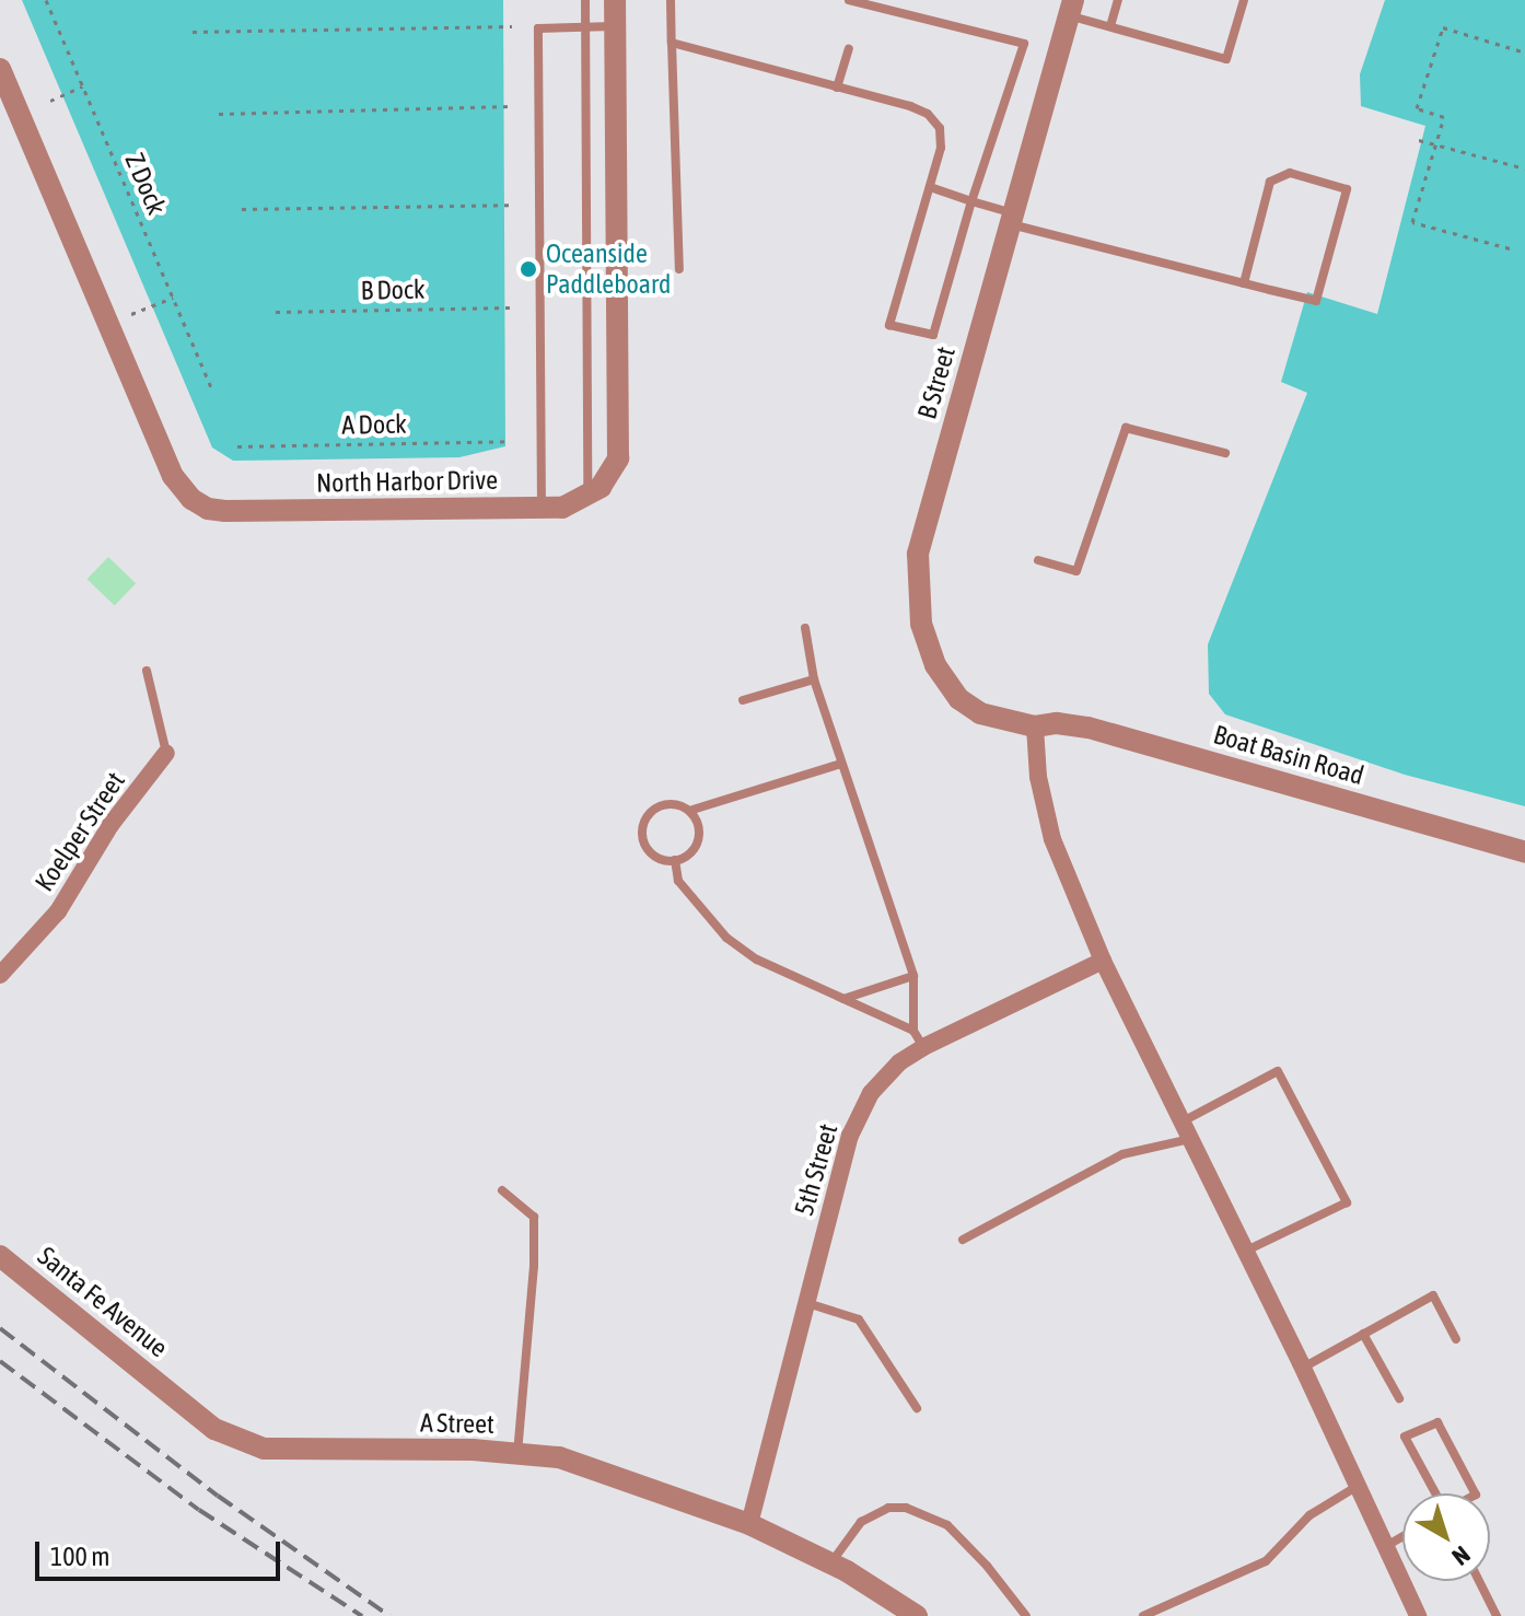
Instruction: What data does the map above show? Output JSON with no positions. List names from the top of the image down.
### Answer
{
  "streets": {
    "street": [
      "B Street",
      "North Harbor Drive",
      "Boat Basin Road",
      "Koelper Street",
      "5th Street",
      "Santa Fe Avenue",
      "A Street"
    ],
    "path": ["Z Dock", "B Dock", "A Dock"]
  },
  "crossings": [
    ["B Street", "Boat Basin Road"],
    ["5th Street", "A Street"],
    ["Santa Fe Avenue", "A Street"]
  ],
  "places": ["Oceanside Paddleboard"],
  "scale_bar": "100 m",
  "north": "bottom right"
}
